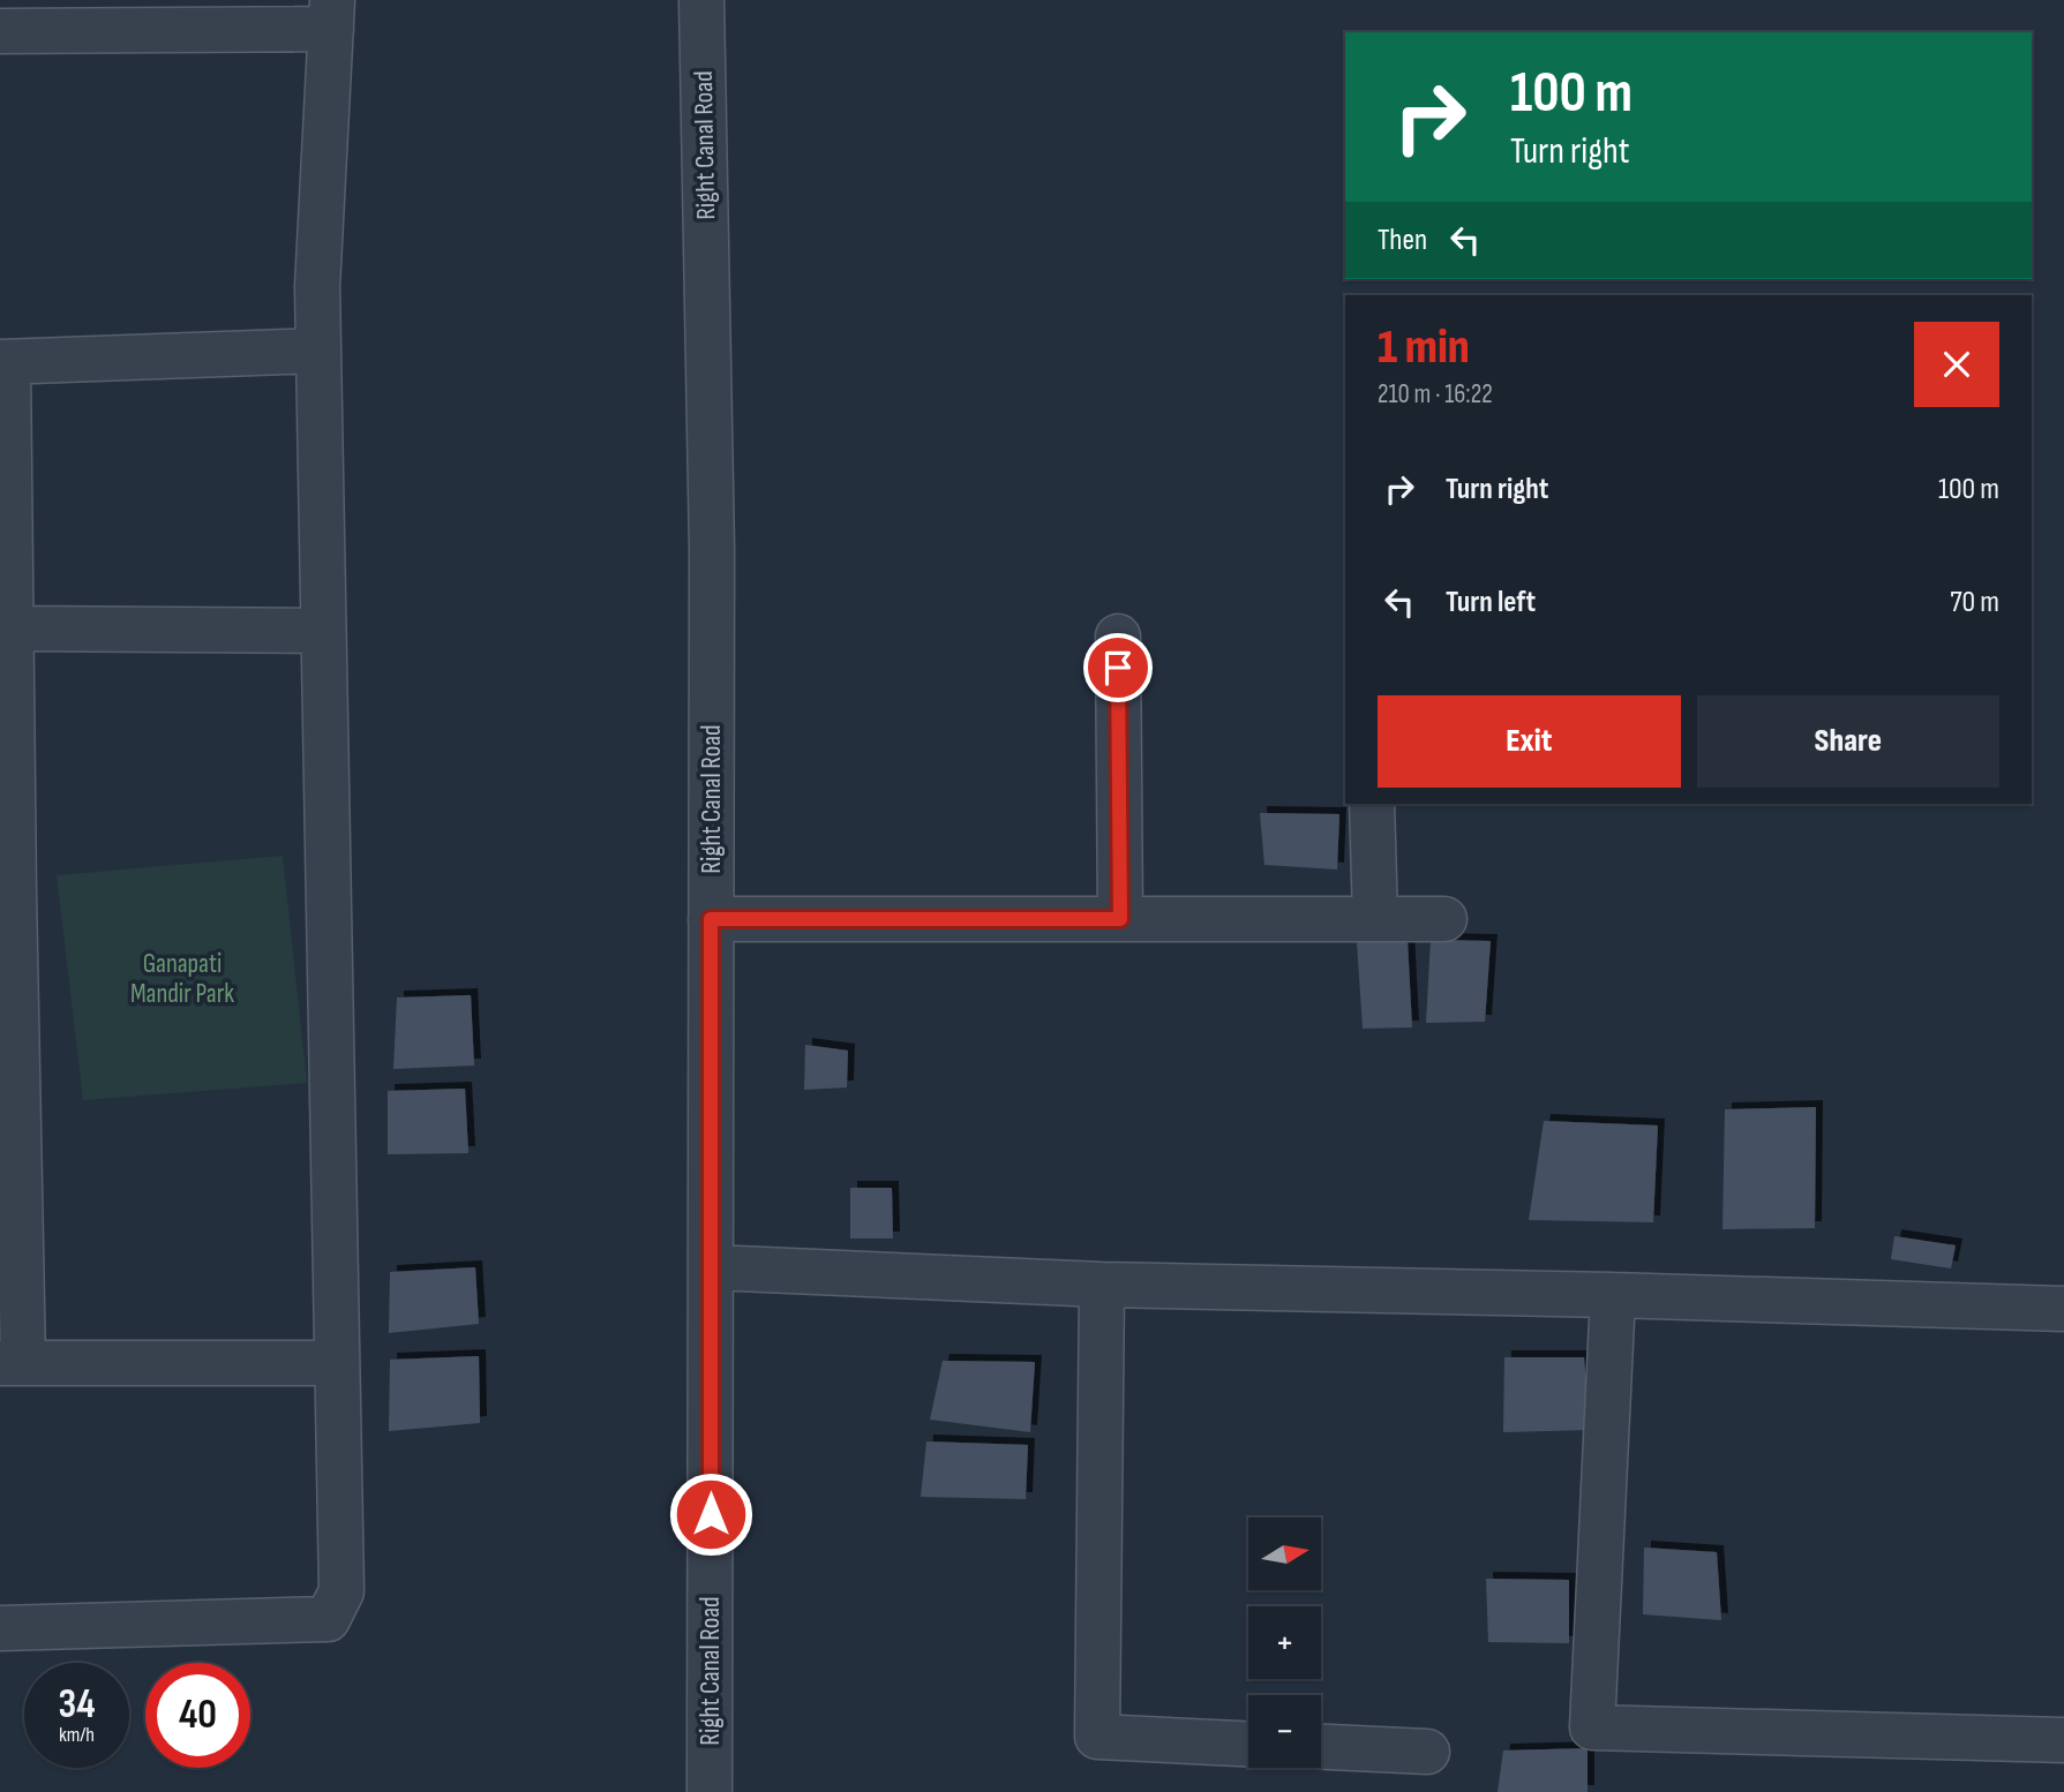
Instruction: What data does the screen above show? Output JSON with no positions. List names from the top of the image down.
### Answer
{
  "streets": {
    "street": ["Right Canal Road"]
  },
  "parks": ["Ganapati Mandir Park"],
  "north": "right",
  "page": {
    "turn": ["100 m", "Turn right"],
    "then": "Then",
    "heading": ["1 min", "210 m · 16:22"],
    "list": [
      {
        "name": "Turn right",
        "value": "100 m"
      },
      {
        "name": "Turn left",
        "value": "70 m"
      }
    ],
    "buttons": ["Exit", "Share"],
    "map_buttons": ["+", "−"],
    "speed": "34 km/h",
    "limit": "40"
  }
}
